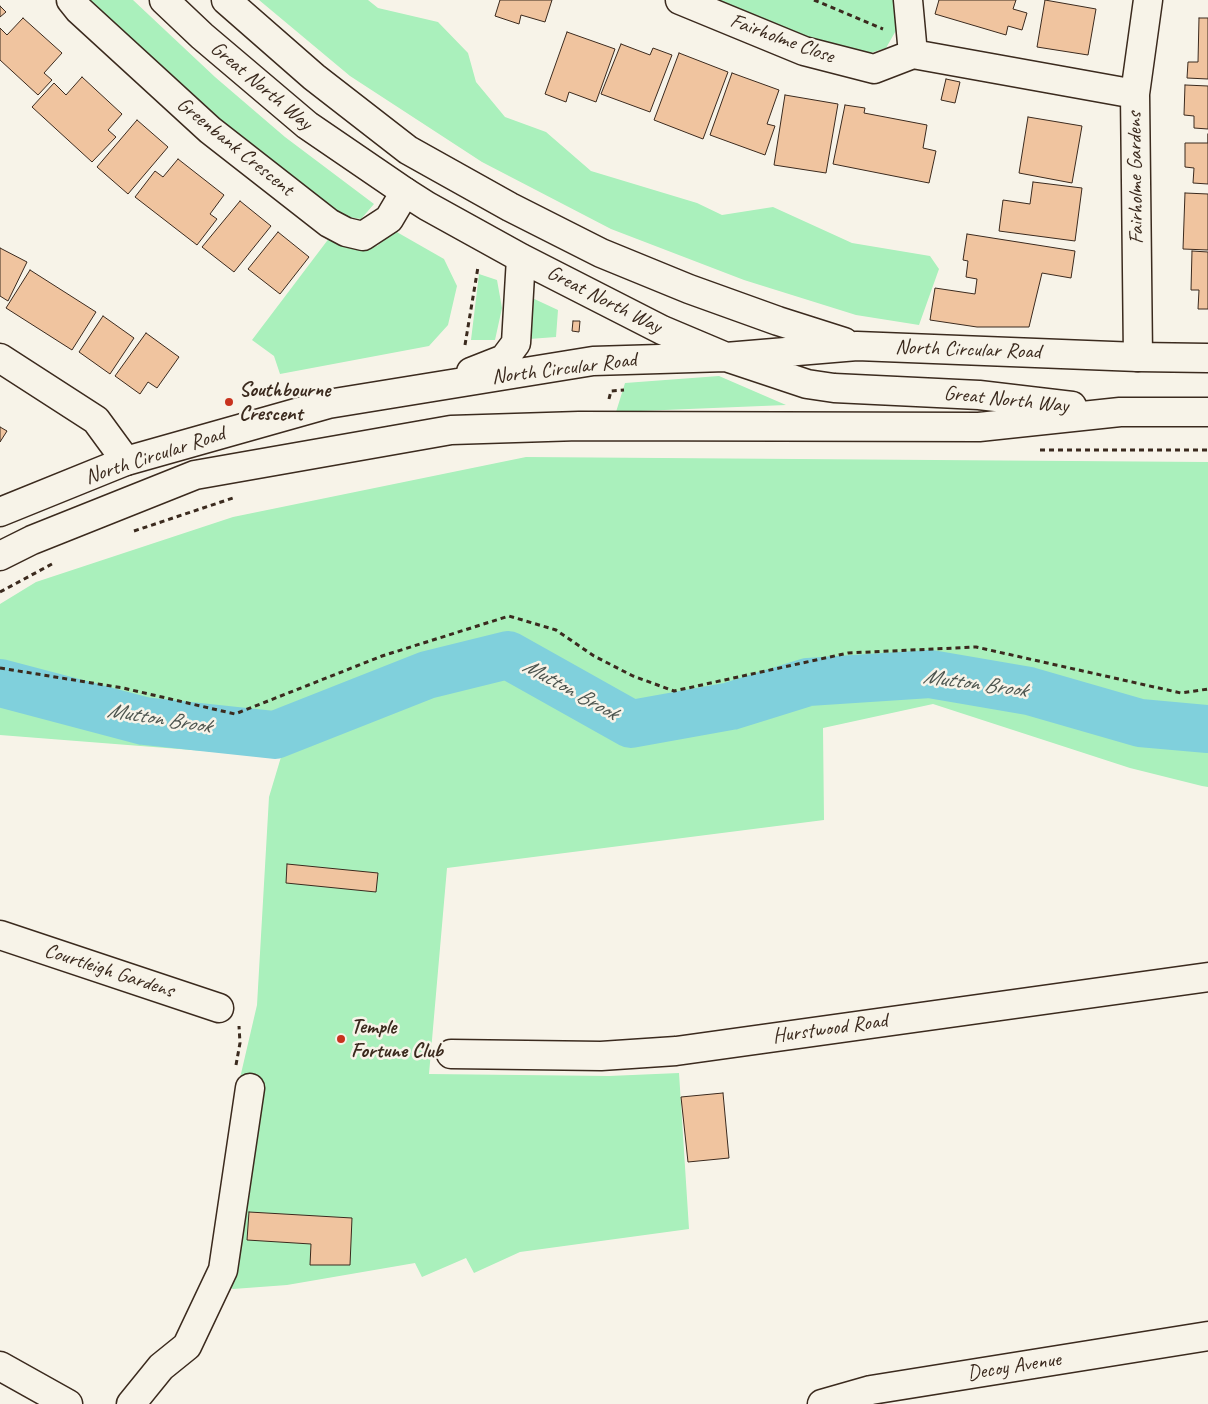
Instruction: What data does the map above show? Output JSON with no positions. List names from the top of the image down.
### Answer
{
  "streets": {
    "main road": [
      "Fairholme Close",
      "Great North Way",
      "Greenbank Crescent",
      "Fairholme Gardens",
      "North Circular Road",
      "Courtleigh Gardens",
      "Hurstwood Road",
      "Decoy Avenue"
    ]
  },
  "crossings": [
    ["Great North Way", "Greenbank Crescent"],
    ["Great North Way", "North Circular Road"],
    ["Fairholme Gardens", "North Circular Road"]
  ],
  "water": ["Mutton Brook"],
  "places": ["Southbourne Crescent", "Temple Fortune Club"]
}
